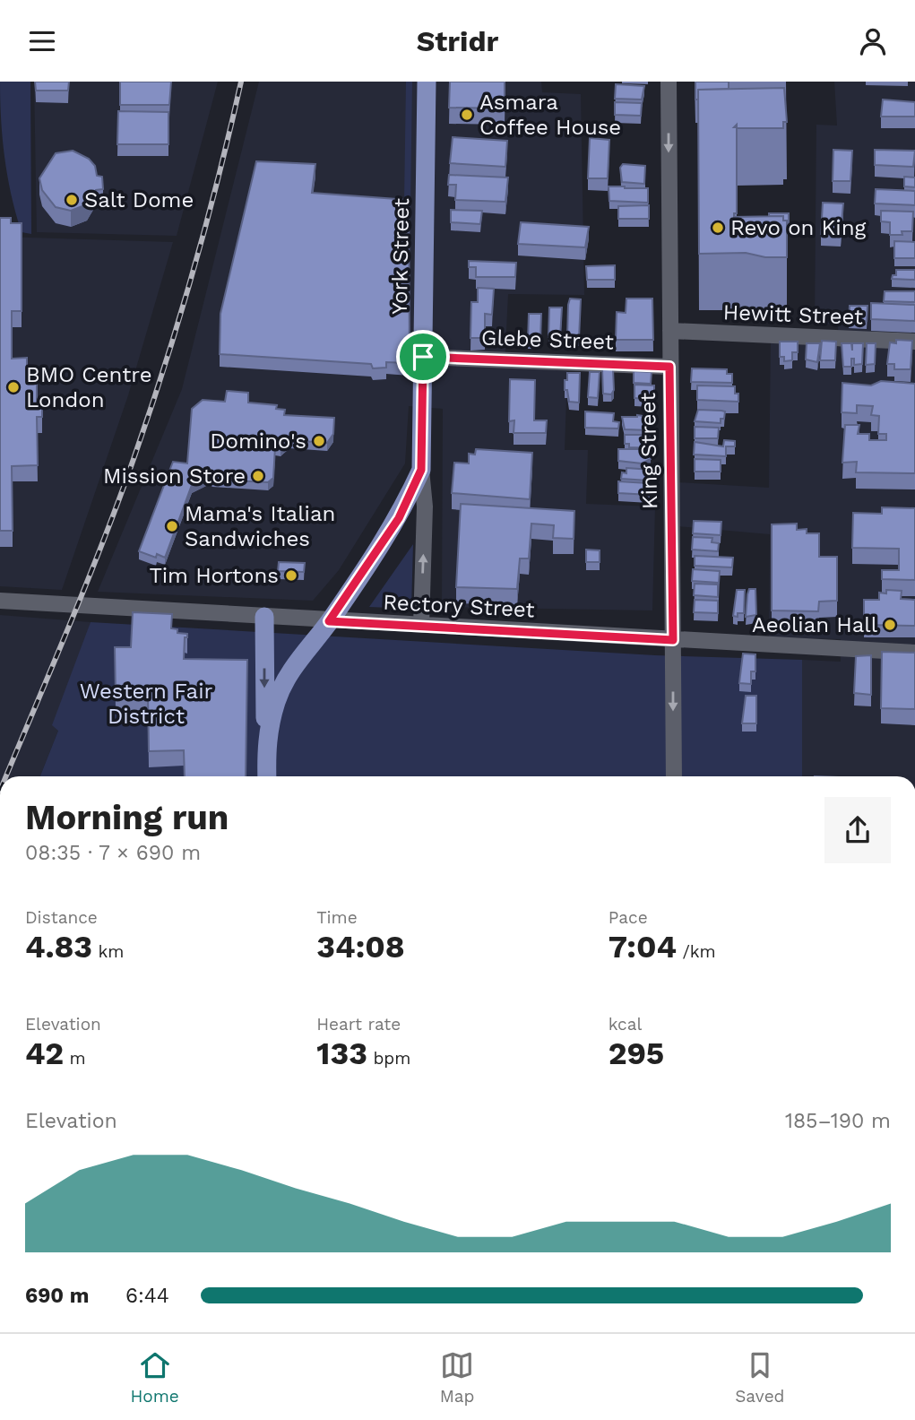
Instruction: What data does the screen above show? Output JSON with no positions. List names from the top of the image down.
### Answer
{
  "streets": {
    "main road": ["York Street"],
    "street": [
      "Hewitt Street",
      "Glebe Street",
      "King Street",
      "Rectory Street"
    ]
  },
  "crossings": [
    ["York Street", "Glebe Street"],
    ["York Street", "Rectory Street"],
    ["Hewitt Street", "King Street"],
    ["Glebe Street", "King Street"],
    ["King Street", "Rectory Street"]
  ],
  "one_way": ["King Street"],
  "parks": ["Western Fair District"],
  "places": [
    "Asmara Coffee House",
    "Salt Dome",
    "Revo on King",
    "BMO Centre London",
    "Domino's",
    "Mission Store",
    "Mama's Italian Sandwiches",
    "Tim Hortons",
    "Aeolian Hall"
  ],
  "page": {
    "header": "Stridr",
    "heading": ["Morning run", "08:35 · 7 × 690 m"],
    "stats": [
      ["Distance", "4.83 km"],
      ["Time", "34:08"],
      ["Pace", "7:04 /km"],
      ["Elevation", "42 m"],
      ["Heart rate", "133 bpm"],
      ["kcal", "295"]
    ],
    "chart": ["Elevation", "185–190 m"],
    "list": [
      {
        "name": "690 m",
        "note": "6:44"
      }
    ],
    "tabs": ["Home", "Map", "Saved"]
  }
}
